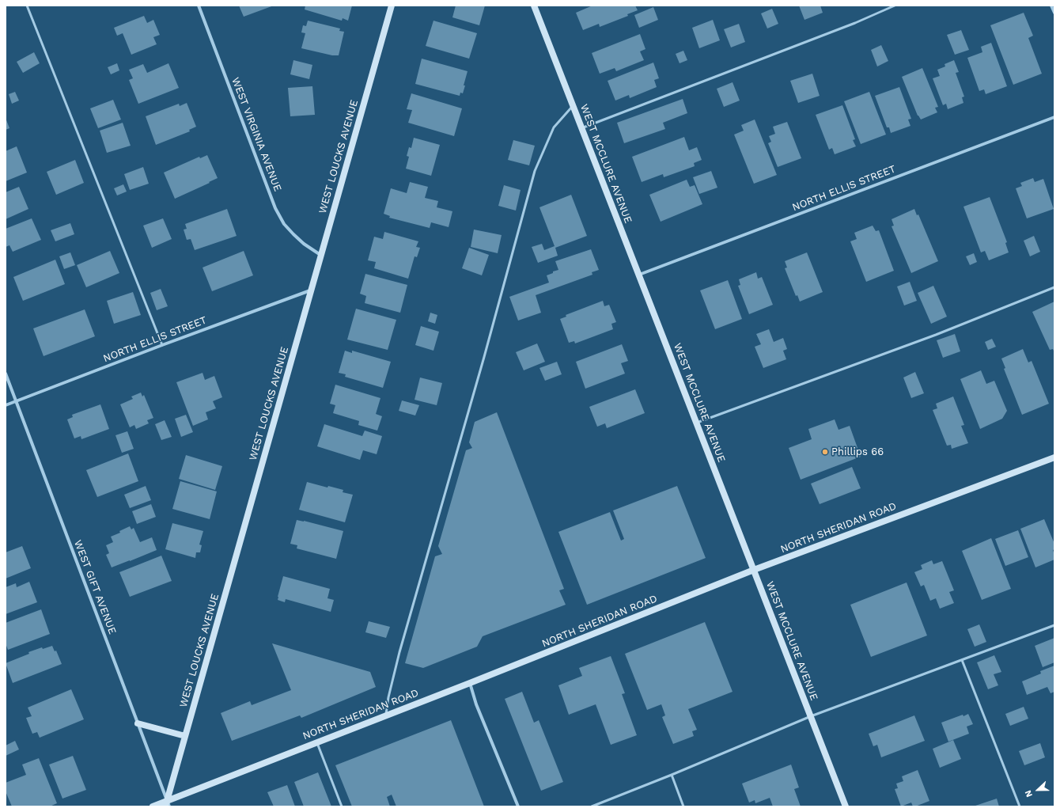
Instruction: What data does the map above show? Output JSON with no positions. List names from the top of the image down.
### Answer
{
  "streets": {
    "street": [
      "WEST VIRGINIA AVENUE",
      "WEST LOUCKS AVENUE",
      "WEST MCCLURE AVENUE",
      "NORTH ELLIS STREET",
      "NORTH SHERIDAN ROAD",
      "WEST GIFT AVENUE"
    ]
  },
  "crossings": [
    ["WEST VIRGINIA AVENUE", "WEST LOUCKS AVENUE"],
    ["WEST LOUCKS AVENUE", "NORTH ELLIS STREET"],
    ["WEST LOUCKS AVENUE", "NORTH SHERIDAN ROAD"],
    ["WEST LOUCKS AVENUE", "WEST GIFT AVENUE"],
    ["WEST MCCLURE AVENUE", "NORTH ELLIS STREET"],
    ["WEST MCCLURE AVENUE", "NORTH SHERIDAN ROAD"],
    ["NORTH ELLIS STREET", "WEST GIFT AVENUE"],
    ["NORTH SHERIDAN ROAD", "WEST GIFT AVENUE"]
  ],
  "places": ["Phillips 66"],
  "north": "left"
}
